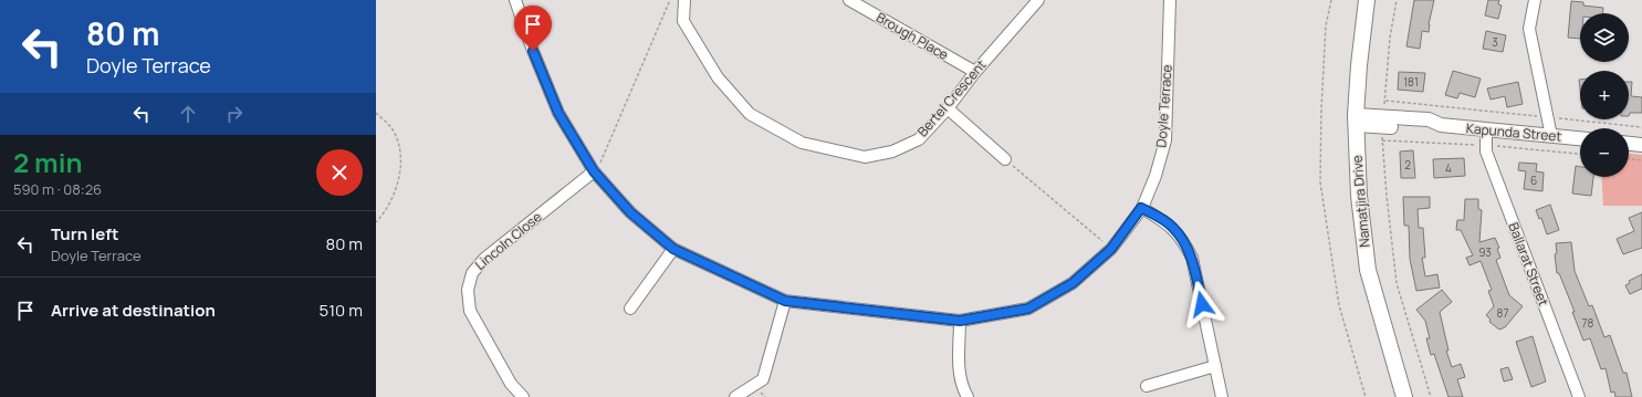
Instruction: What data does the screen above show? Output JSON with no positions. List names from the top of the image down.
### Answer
{
  "streets": {
    "main road": ["Namatjira Drive"],
    "street": [
      "Brough Place",
      "Bertel Crescent",
      "Doyle Terrace",
      "Kapunda Street",
      "Lincoln Close",
      "Ballarat Street"
    ]
  },
  "crossings": [
    ["Brough Place", "Bertel Crescent"],
    ["Doyle Terrace", "Lincoln Close"],
    ["Kapunda Street", "Namatjira Drive"],
    ["Kapunda Street", "Ballarat Street"]
  ],
  "house_numbers": [
    "3",
    "181",
    "2",
    "4",
    "6",
    "93",
    "87",
    "78"
  ],
  "page": {
    "turn": ["80 m", "Doyle Terrace"],
    "map_buttons": ["+", "−"],
    "heading": ["2 min", "590 m · 08:26"],
    "list": [
      {
        "name": "Turn left",
        "note": "Doyle Terrace",
        "value": "80 m"
      },
      {
        "name": "Arrive at destination",
        "value": "510 m"
      }
    ]
  }
}
